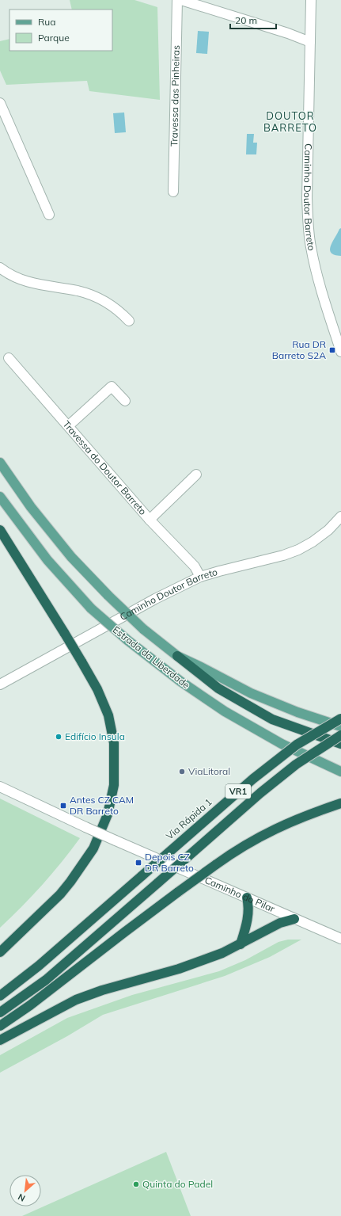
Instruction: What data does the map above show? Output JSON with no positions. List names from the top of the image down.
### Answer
{
  "streets": {
    "highway": ["VR1", "Via Rápida 1"],
    "main road": ["Estrada da Liberdade"],
    "street": [
      "Travessa das Pinheiras",
      "Caminho Doutor Barreto",
      "Travessa do Doutor Barreto",
      "Caminho do Pilar"
    ]
  },
  "crossings": [
    ["Caminho Doutor Barreto", "Travessa do Doutor Barreto"]
  ],
  "districts": ["DOUTOR BARRETO"],
  "places": {
    "transit": ["Rua DR Barreto S2A", "Antes CZ CAM DR Barreto", "Depois CZ DR Barreto"],
    "other": ["Edifício Insula", "ViaLitoral", "Quinta do Padel"]
  },
  "legend": ["Rua", "Parque"],
  "scale_bar": "20 m",
  "north": "bottom left"
}
